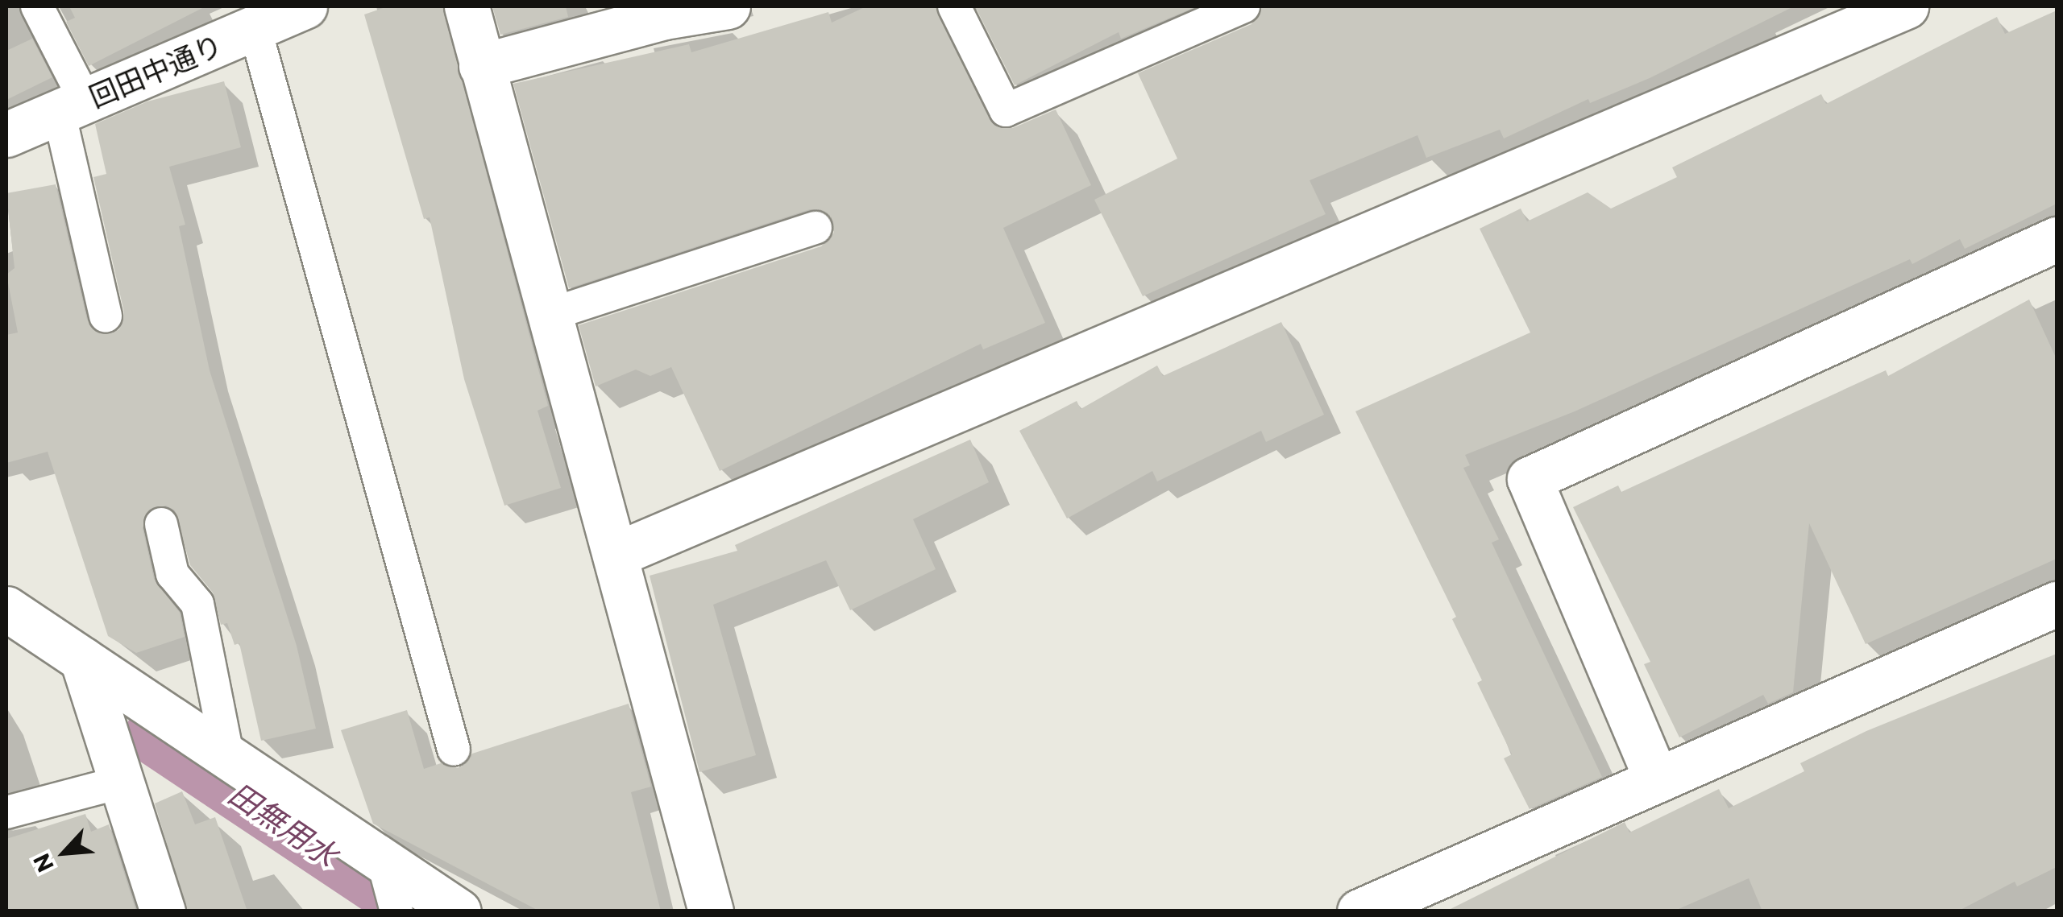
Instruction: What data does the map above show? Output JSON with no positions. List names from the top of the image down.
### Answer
{
  "streets": {
    "street": ["回田中通り"]
  },
  "water": ["田無用水"],
  "north": "bottom left"
}
